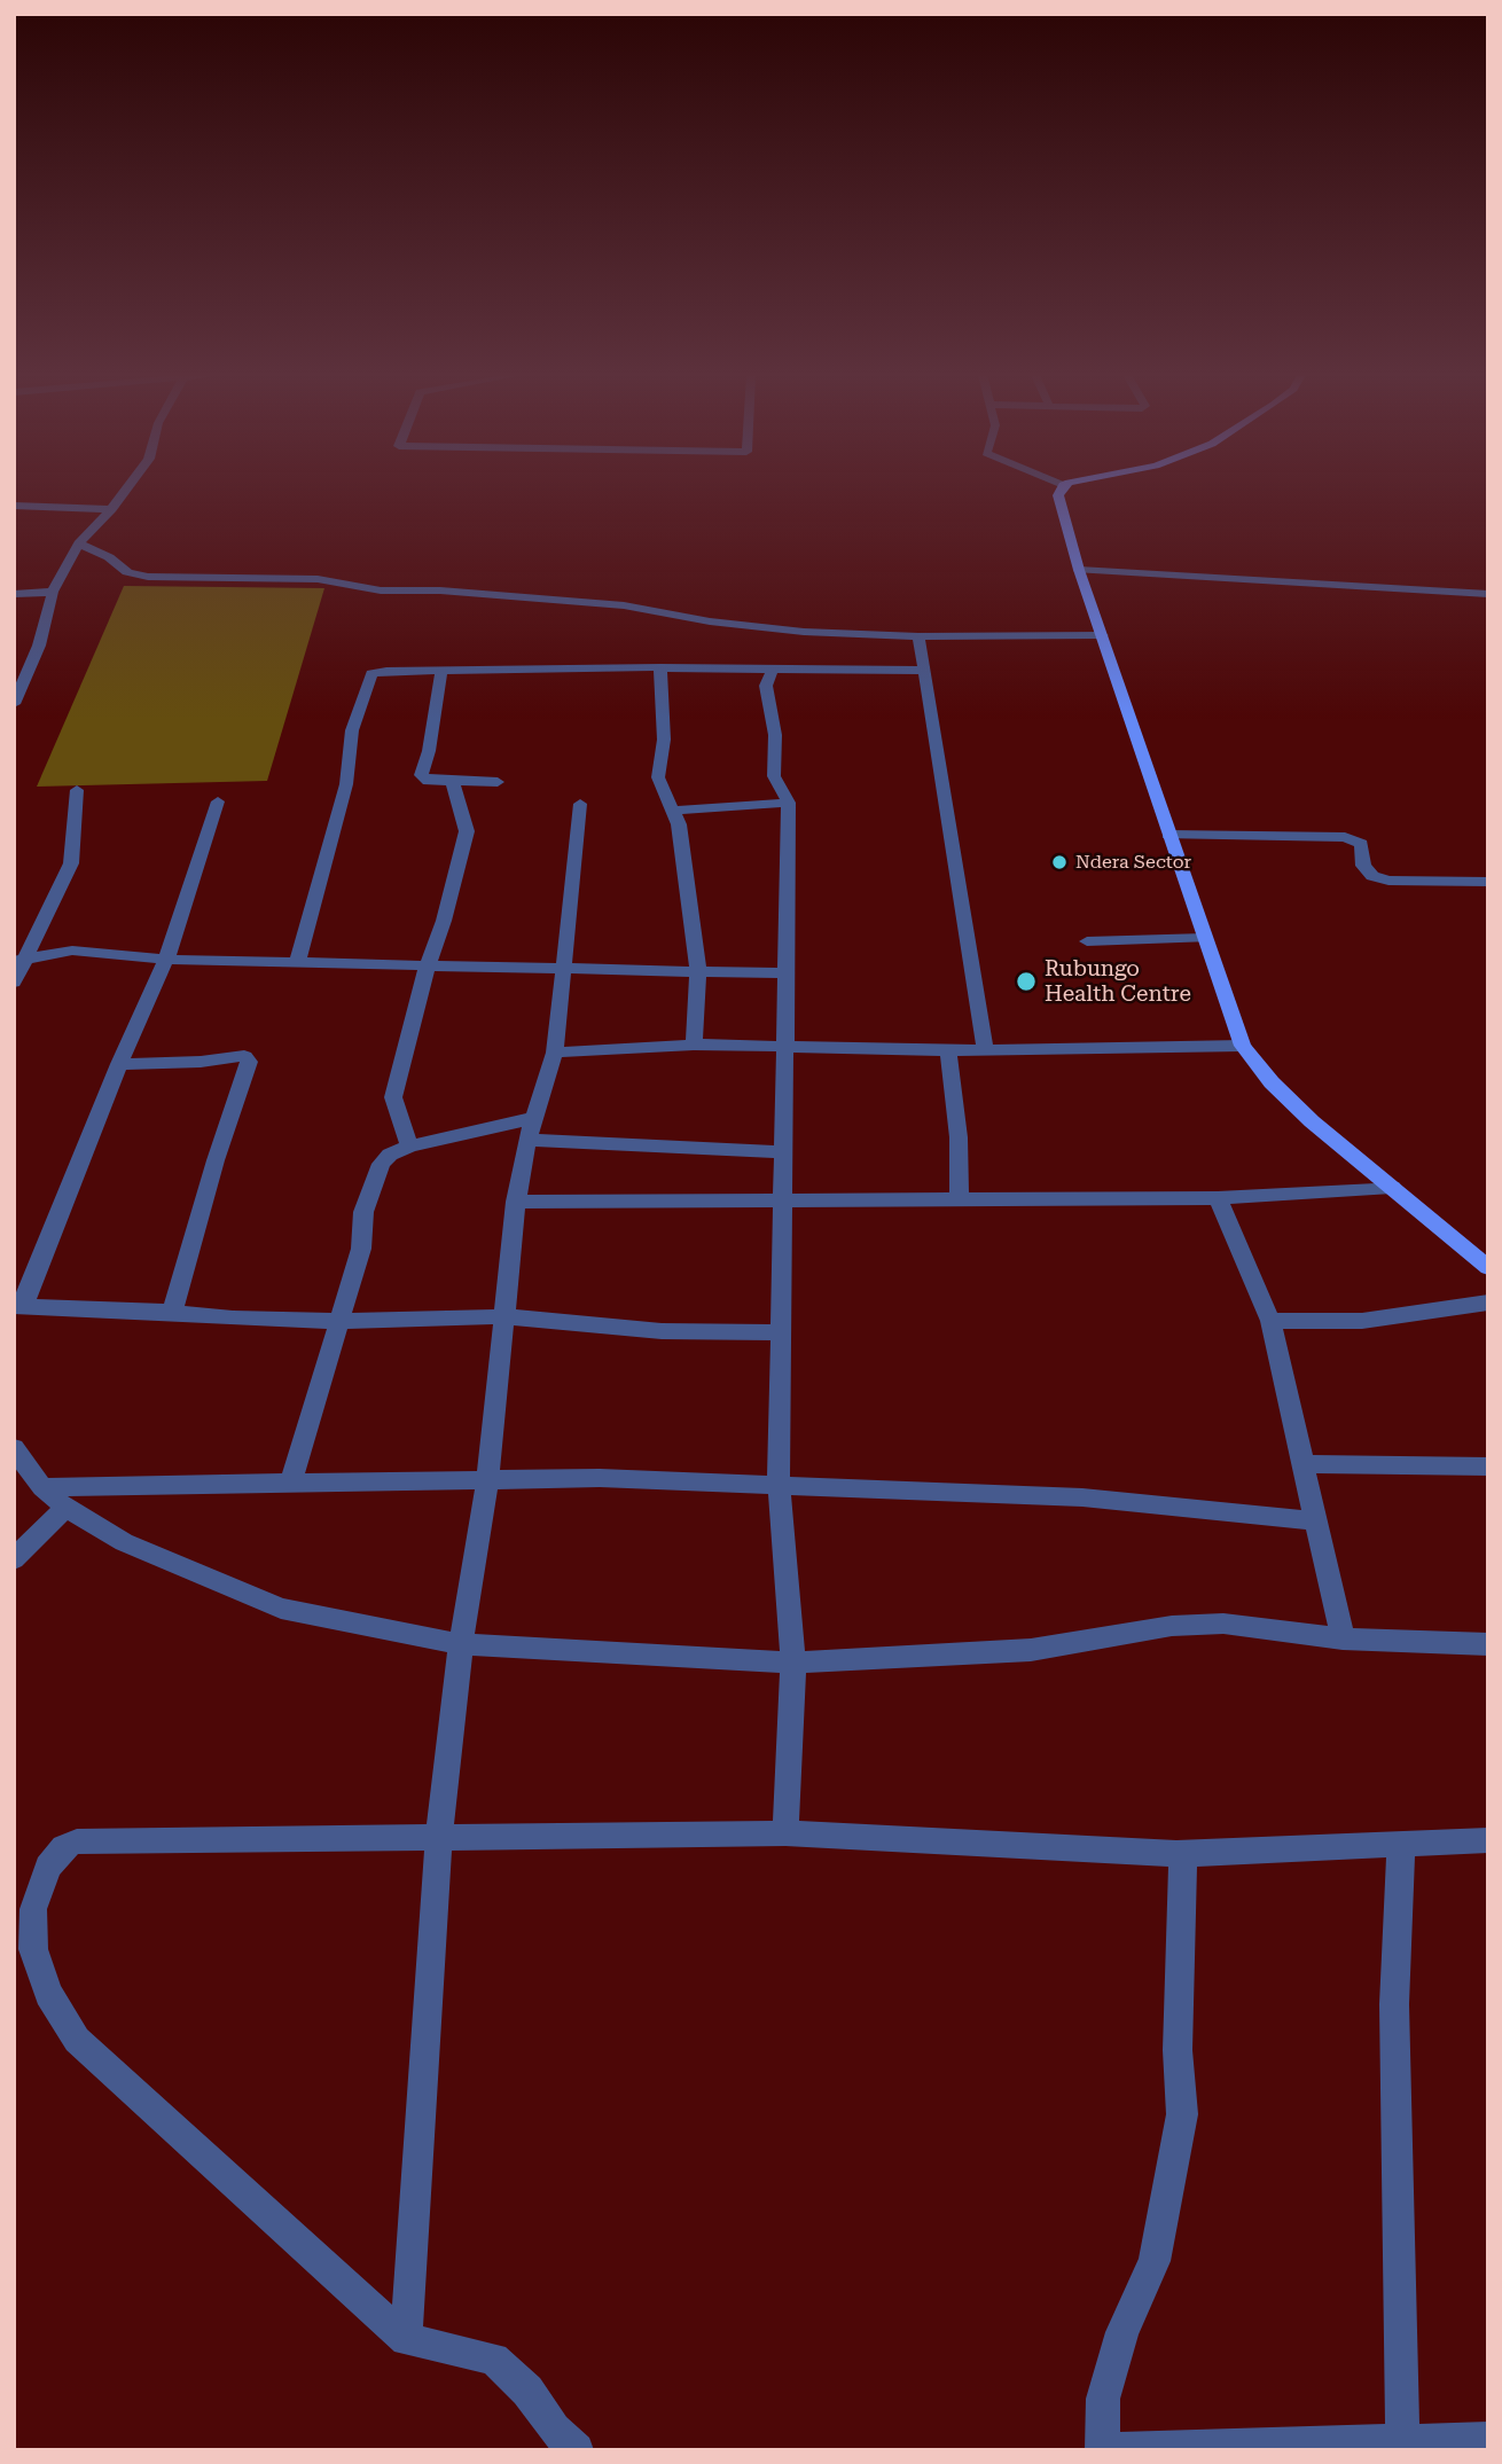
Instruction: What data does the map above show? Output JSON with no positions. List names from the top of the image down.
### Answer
{
  "places": ["Ndera Sector", "Rubungo Health Centre"]
}
